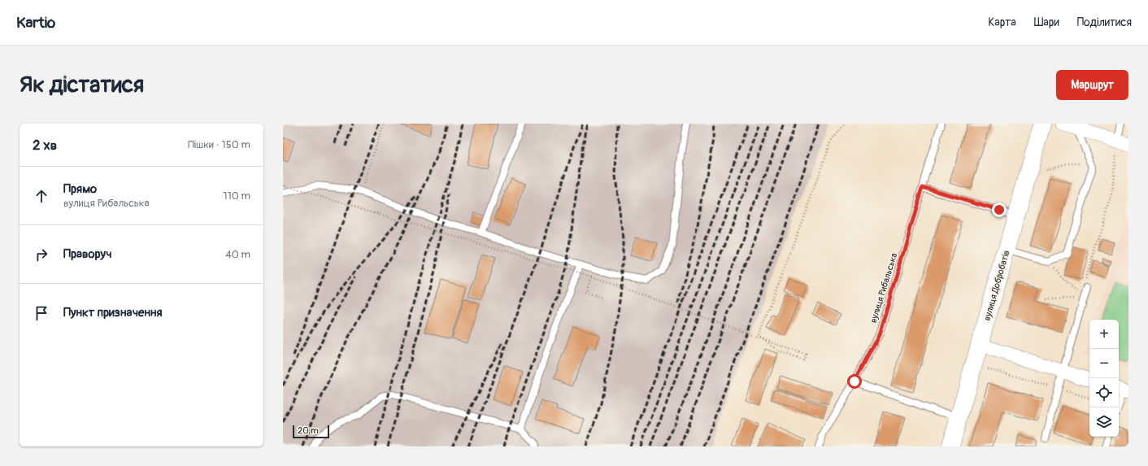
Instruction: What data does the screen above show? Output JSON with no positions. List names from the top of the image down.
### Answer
{
  "streets": {
    "street": ["вулиця Добробатів"],
    "lane": ["вулиця Рибальська"]
  },
  "scale_bar": "20 m",
  "page": {
    "header": "Kartio",
    "nav": ["Карта", "Шари", "Поділитися"],
    "buttons": "Маршрут",
    "title": "Як дістатися",
    "heading": ["2 хв", "Пішки · 150 m"],
    "list": [
      ["Прямо", "вулиця Рибальська", "110 m"],
      ["Праворуч", "40 m"],
      "Пункт призначення"
    ],
    "map_buttons": ["+", "−"],
    "scale": "20 m"
  }
}
